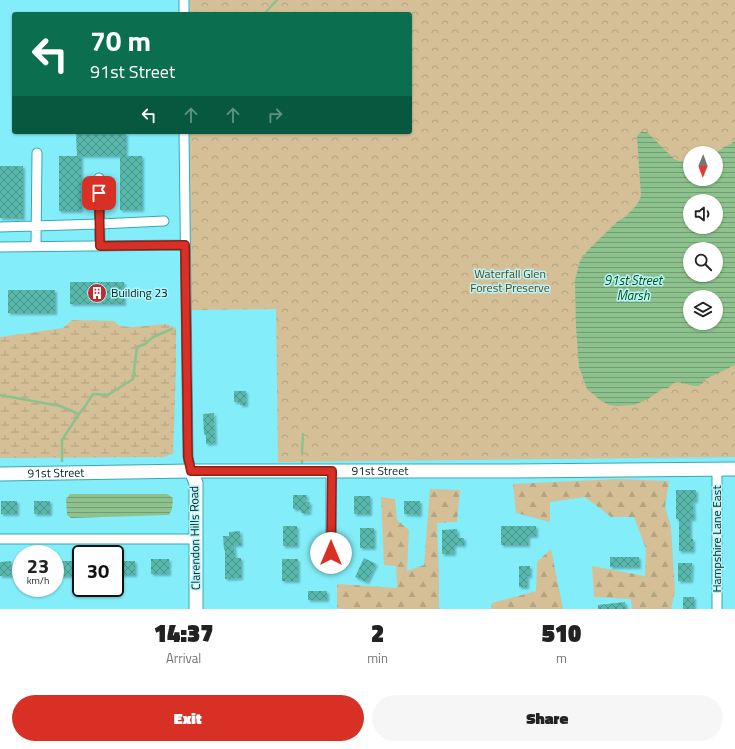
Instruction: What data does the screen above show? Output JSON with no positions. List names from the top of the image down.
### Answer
{
  "streets": {
    "main road": ["91st Street", "Clarendon Hills Road"],
    "street": ["Hampshire Lane East"]
  },
  "crossings": [
    ["91st Street", "Clarendon Hills Road"],
    ["91st Street", "Hampshire Lane East"]
  ],
  "water": ["91st Street Marsh"],
  "parks": ["Waterfall Glen Forest Preserve"],
  "places": {
    "building": ["Building 23"]
  },
  "north": "bottom",
  "page": {
    "turn": ["70 m", "91st Street"],
    "speed": "23 km/h",
    "limit": "30",
    "eta": [
      "14:37",
      "Arrival",
      "2",
      "min",
      "510",
      "m"
    ],
    "buttons": ["Exit", "Share"]
  }
}
